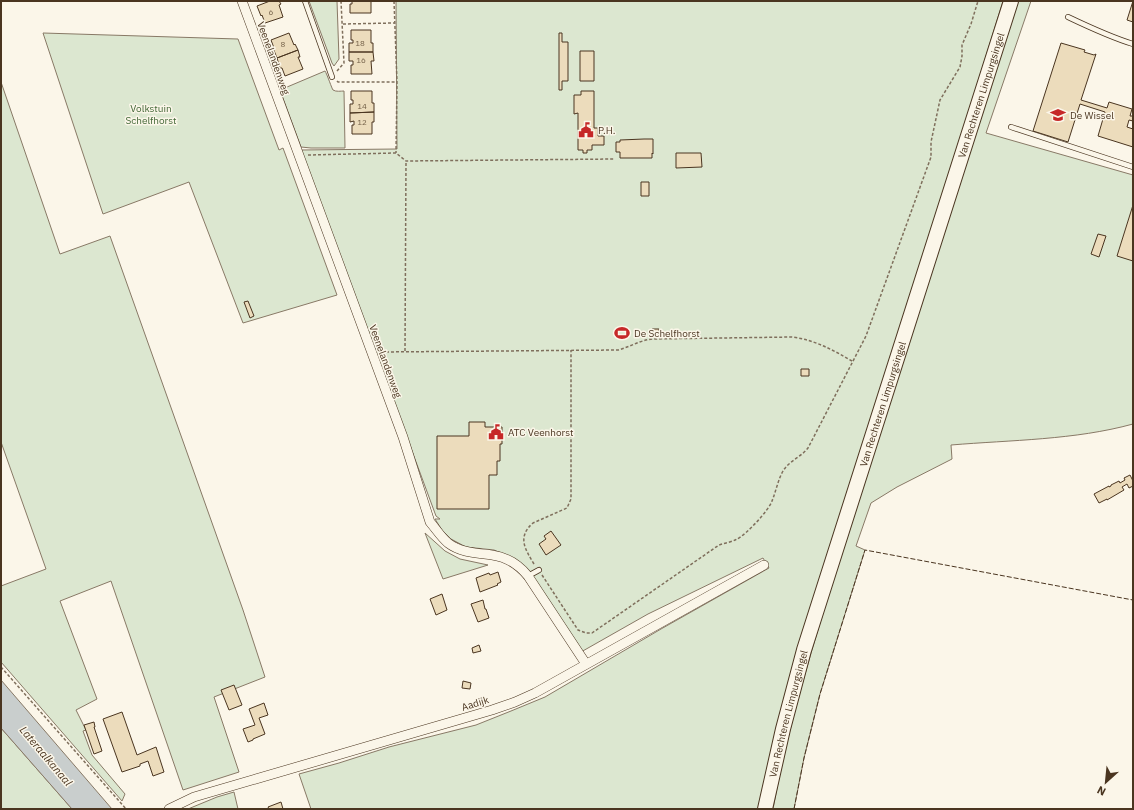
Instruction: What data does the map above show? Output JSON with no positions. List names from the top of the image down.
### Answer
{
  "streets": {
    "main road": ["Van Rechteren Limpurgsingel"],
    "street": ["Veenelandenweg", "Aadijk"]
  },
  "crossings": [
    ["Veenelandenweg", "Aadijk"]
  ],
  "water": ["Lateraalkanaal"],
  "parks": ["Volkstuin Schelfhorst"],
  "places": {
    "school or university": ["De Wissel"],
    "public building": ["P.H.", "ATC Veenhorst"],
    "sports": ["De Schelfhorst"]
  },
  "house_numbers": [
    "6",
    "18",
    "8",
    "16",
    "14",
    "12"
  ],
  "north": "bottom left"
}
